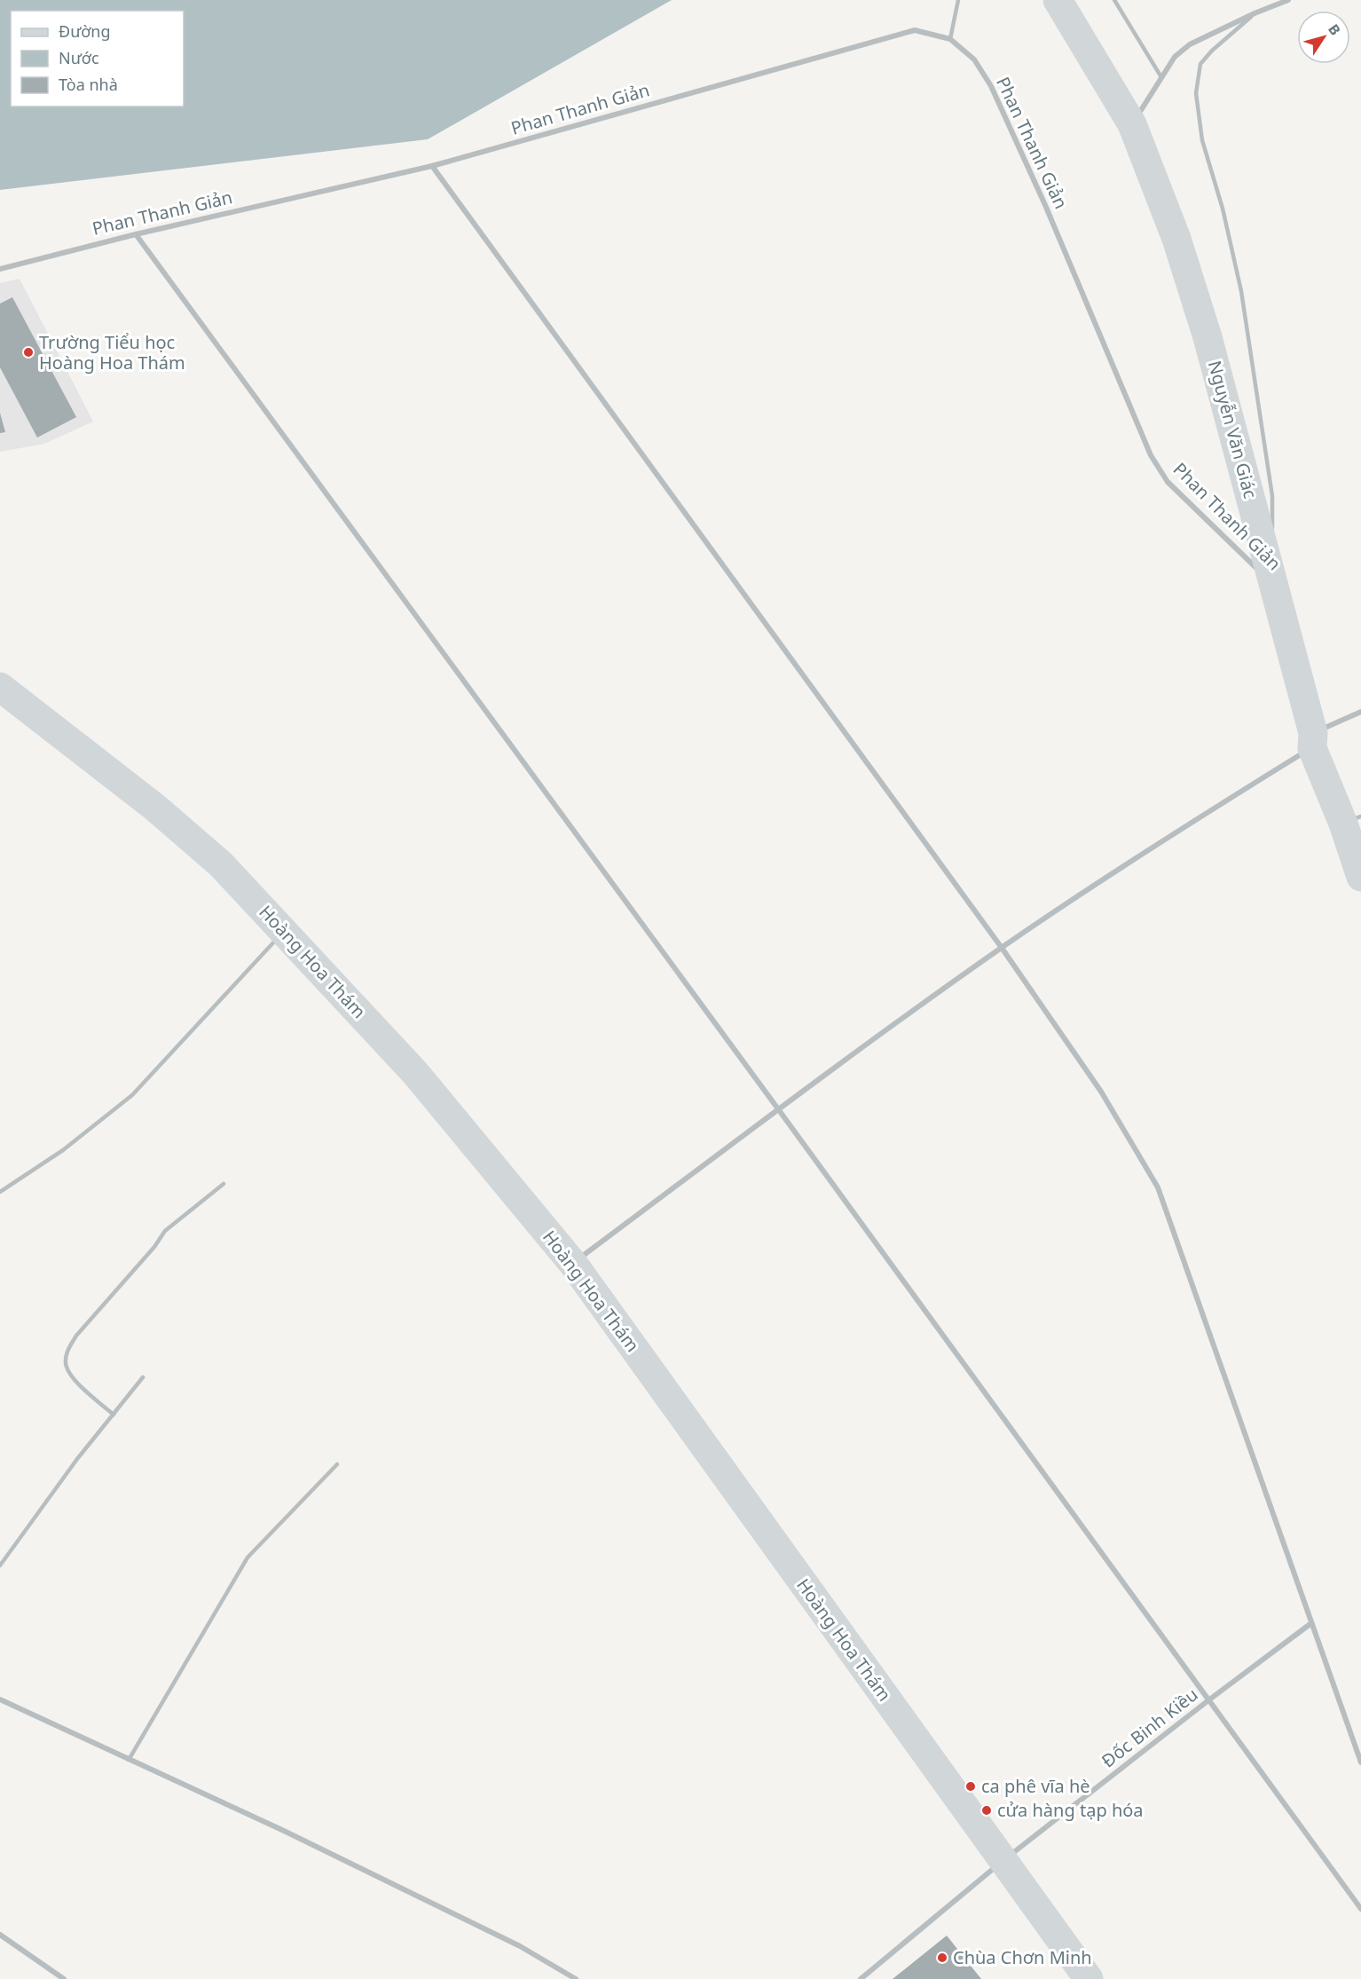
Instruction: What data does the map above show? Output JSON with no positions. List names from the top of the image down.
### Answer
{
  "streets": {
    "street": [
      "Phan Thanh Giản",
      "Nguyễn Văn Giác",
      "Hoàng Hoa Thám",
      "Đốc Binh Kiều"
    ]
  },
  "crossings": [
    ["Phan Thanh Giản", "Nguyễn Văn Giác"],
    ["Hoàng Hoa Thám", "Đốc Binh Kiều"]
  ],
  "places": [
    "Trường Tiểu học Hoàng Hoa Thám",
    "ca phê vĩa hè",
    "cửa hàng tạp hóa",
    "Chùa Chơn Minh"
  ],
  "legend": ["Đường", "Nước", "Tòa nhà"],
  "north": "top right"
}
